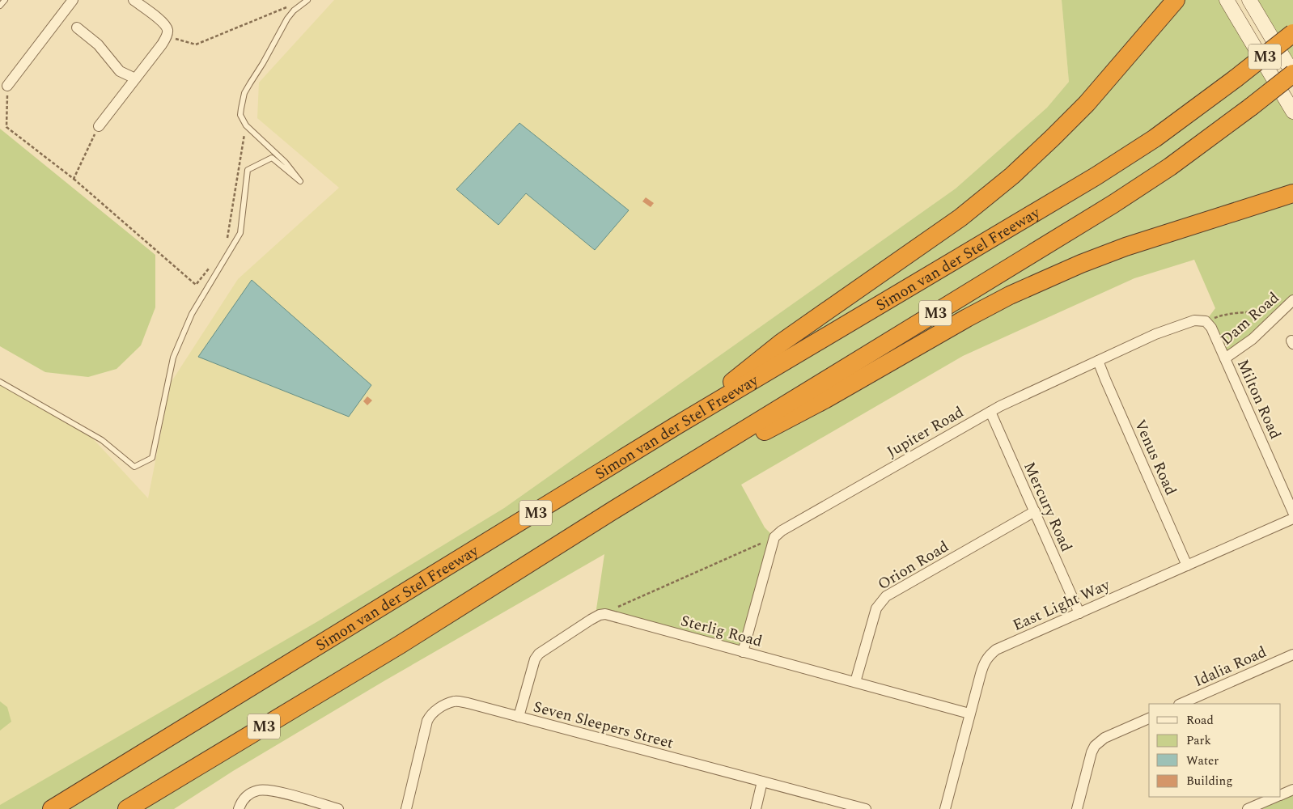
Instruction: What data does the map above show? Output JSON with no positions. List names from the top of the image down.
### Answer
{
  "streets": {
    "highway": ["M3", "Simon van der Stel Freeway"],
    "street": [
      "Dam Road",
      "Milton Road",
      "Jupiter Road",
      "Venus Road",
      "Mercury Road",
      "Orion Road",
      "East Light Way",
      "Sterlig Road",
      "Idalia Road",
      "Seven Sleepers Street"
    ]
  },
  "crossings": [
    ["Dam Road", "Milton Road"],
    ["Milton Road", "Jupiter Road"],
    ["Jupiter Road", "Venus Road"],
    ["Jupiter Road", "Mercury Road"],
    ["Venus Road", "East Light Way"],
    ["Mercury Road", "Orion Road"],
    ["Mercury Road", "East Light Way"],
    ["Orion Road", "Sterlig Road"],
    ["East Light Way", "Sterlig Road"]
  ],
  "legend": [
    "Road",
    "Park",
    "Water",
    "Building"
  ]
}
